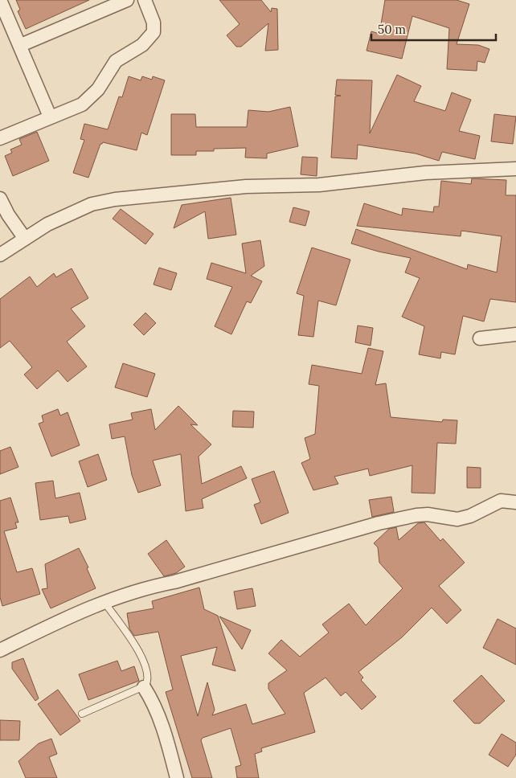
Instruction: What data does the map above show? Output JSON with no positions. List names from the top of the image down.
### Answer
{
  "scale_bar": "50 m"
}
